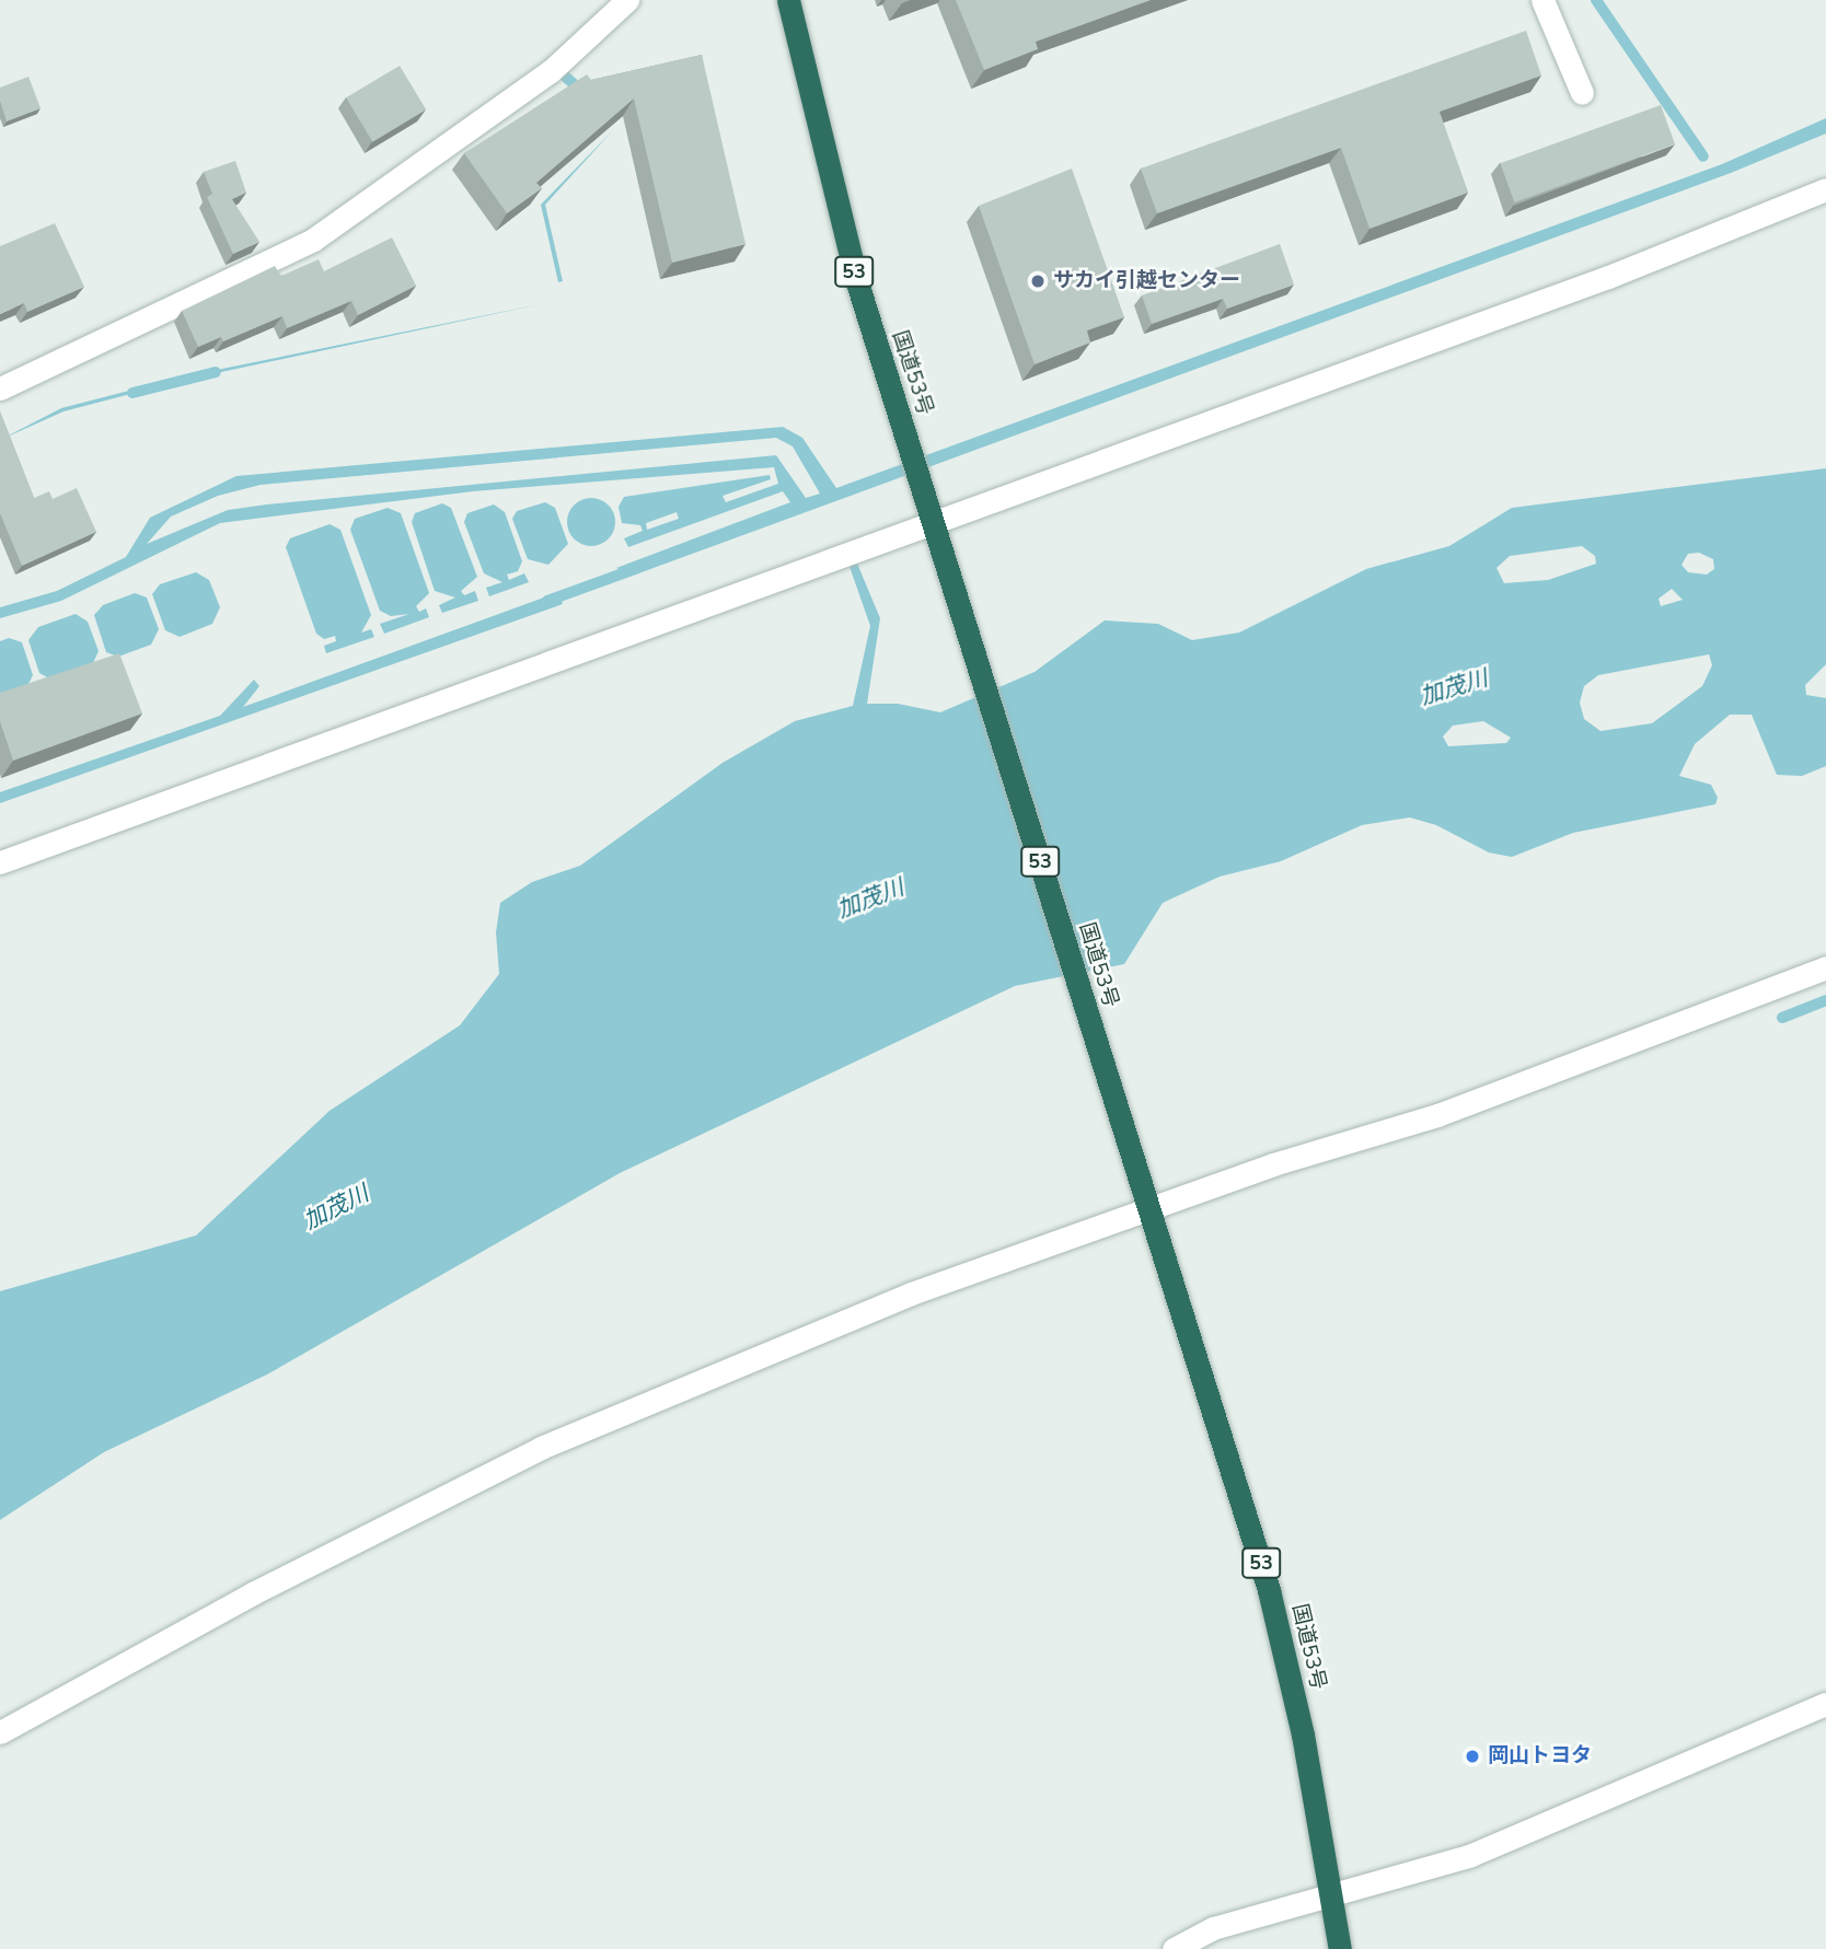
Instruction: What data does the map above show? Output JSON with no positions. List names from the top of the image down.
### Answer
{
  "streets": {
    "highway": ["53", "国道53号"]
  },
  "water": ["加茂川"],
  "places": ["サカイ引越センター", "岡山トヨタ"]
}
